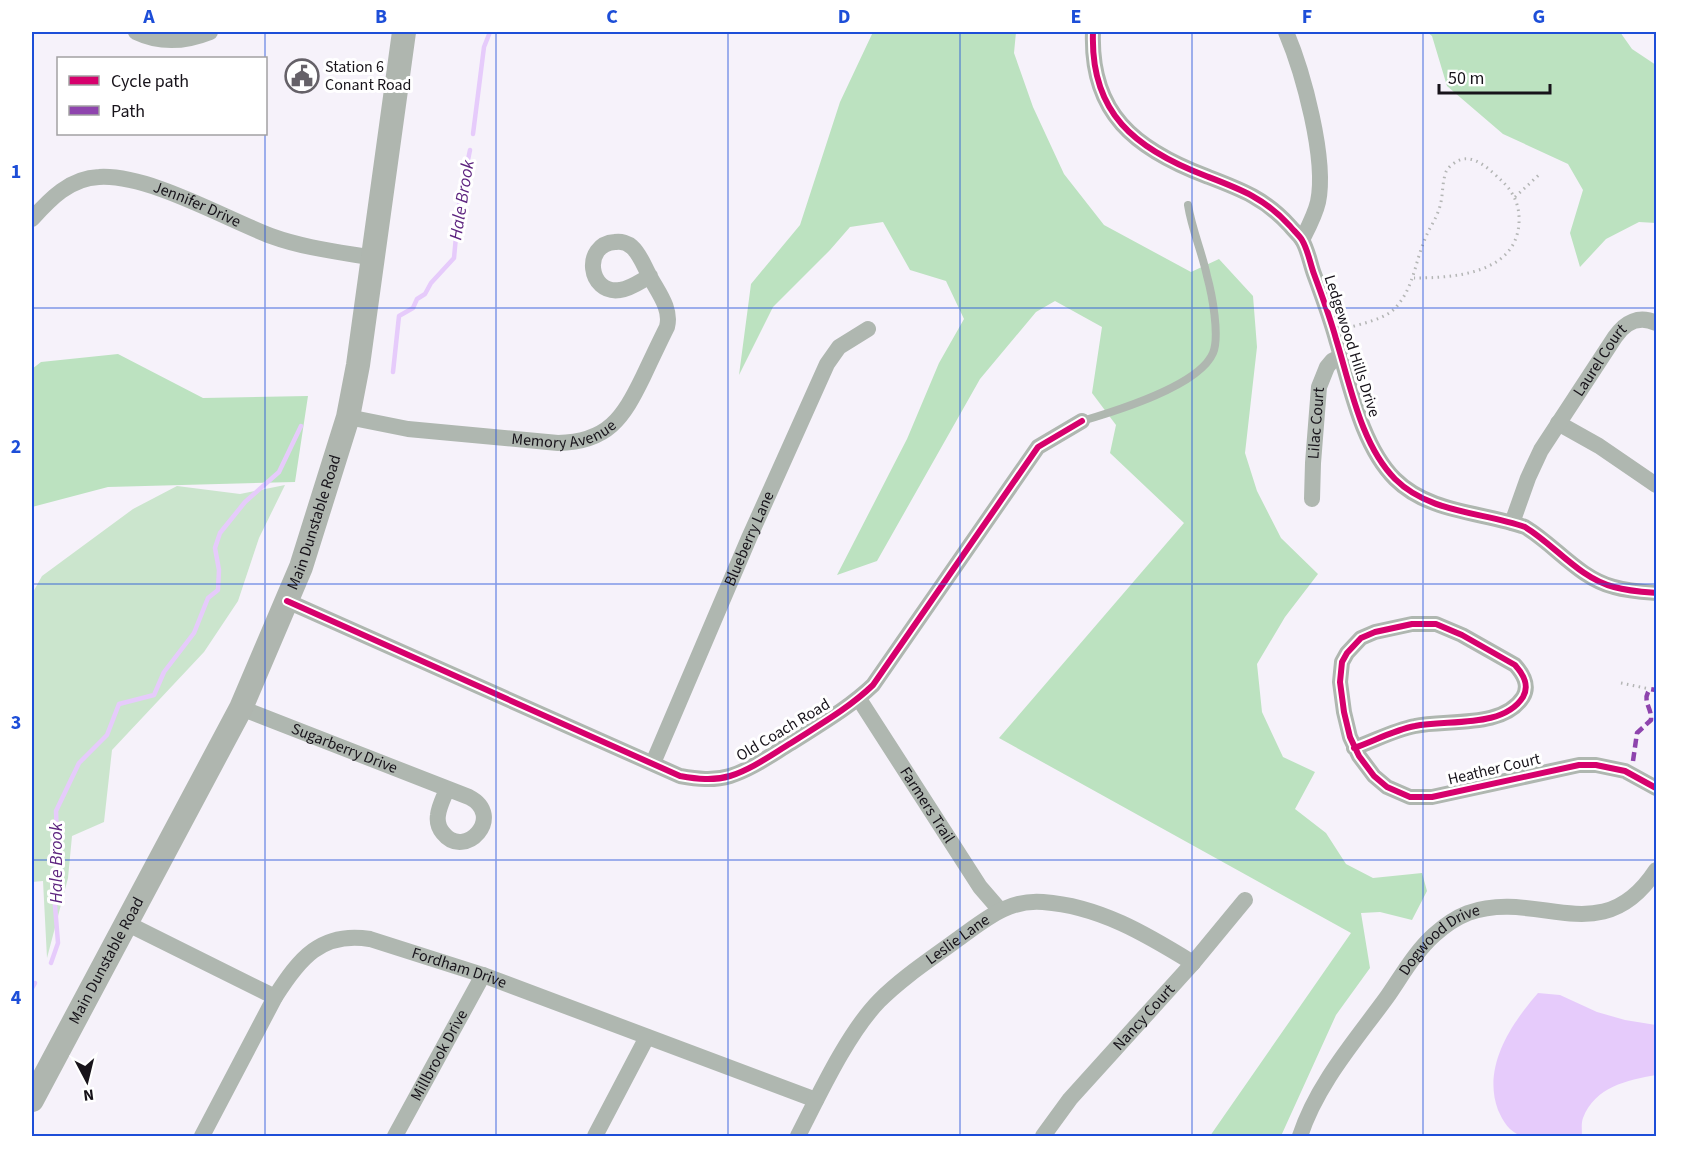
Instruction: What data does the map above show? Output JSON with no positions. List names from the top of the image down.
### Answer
{
  "streets": {
    "main road": ["Main Dunstable Road"],
    "street": [
      "Jennifer Drive",
      "Ledgewood Hills Drive",
      "Laurel Court",
      "Lilac Court",
      "Memory Avenue",
      "Blueberry Lane",
      "Old Coach Road",
      "Sugarberry Drive",
      "Heather Court",
      "Farmers Trail",
      "Leslie Lane",
      "Dogwood Drive",
      "Fordham Drive",
      "Nancy Court",
      "Millbrook Drive"
    ]
  },
  "crossings": [
    ["Jennifer Drive", "Main Dunstable Road"],
    ["Ledgewood Hills Drive", "Laurel Court"],
    ["Ledgewood Hills Drive", "Lilac Court"],
    ["Memory Avenue", "Main Dunstable Road"],
    ["Main Dunstable Road", "Old Coach Road"],
    ["Main Dunstable Road", "Sugarberry Drive"],
    ["Blueberry Lane", "Old Coach Road"],
    ["Old Coach Road", "Farmers Trail"],
    ["Farmers Trail", "Leslie Lane"],
    ["Leslie Lane", "Fordham Drive"],
    ["Leslie Lane", "Nancy Court"],
    ["Fordham Drive", "Millbrook Drive"]
  ],
  "water": ["Hale Brook"],
  "places": {
    "public building": ["Station 6 Conant Road"]
  },
  "legend": ["Cycle path", "Path"],
  "scale_bar": "50 m",
  "north": "bottom",
  "grid": {
    "columns": [
      "A",
      "B",
      "C",
      "D",
      "E",
      "F",
      "G"
    ],
    "rows": [
      "1",
      "2",
      "3",
      "4"
    ]
  }
}
